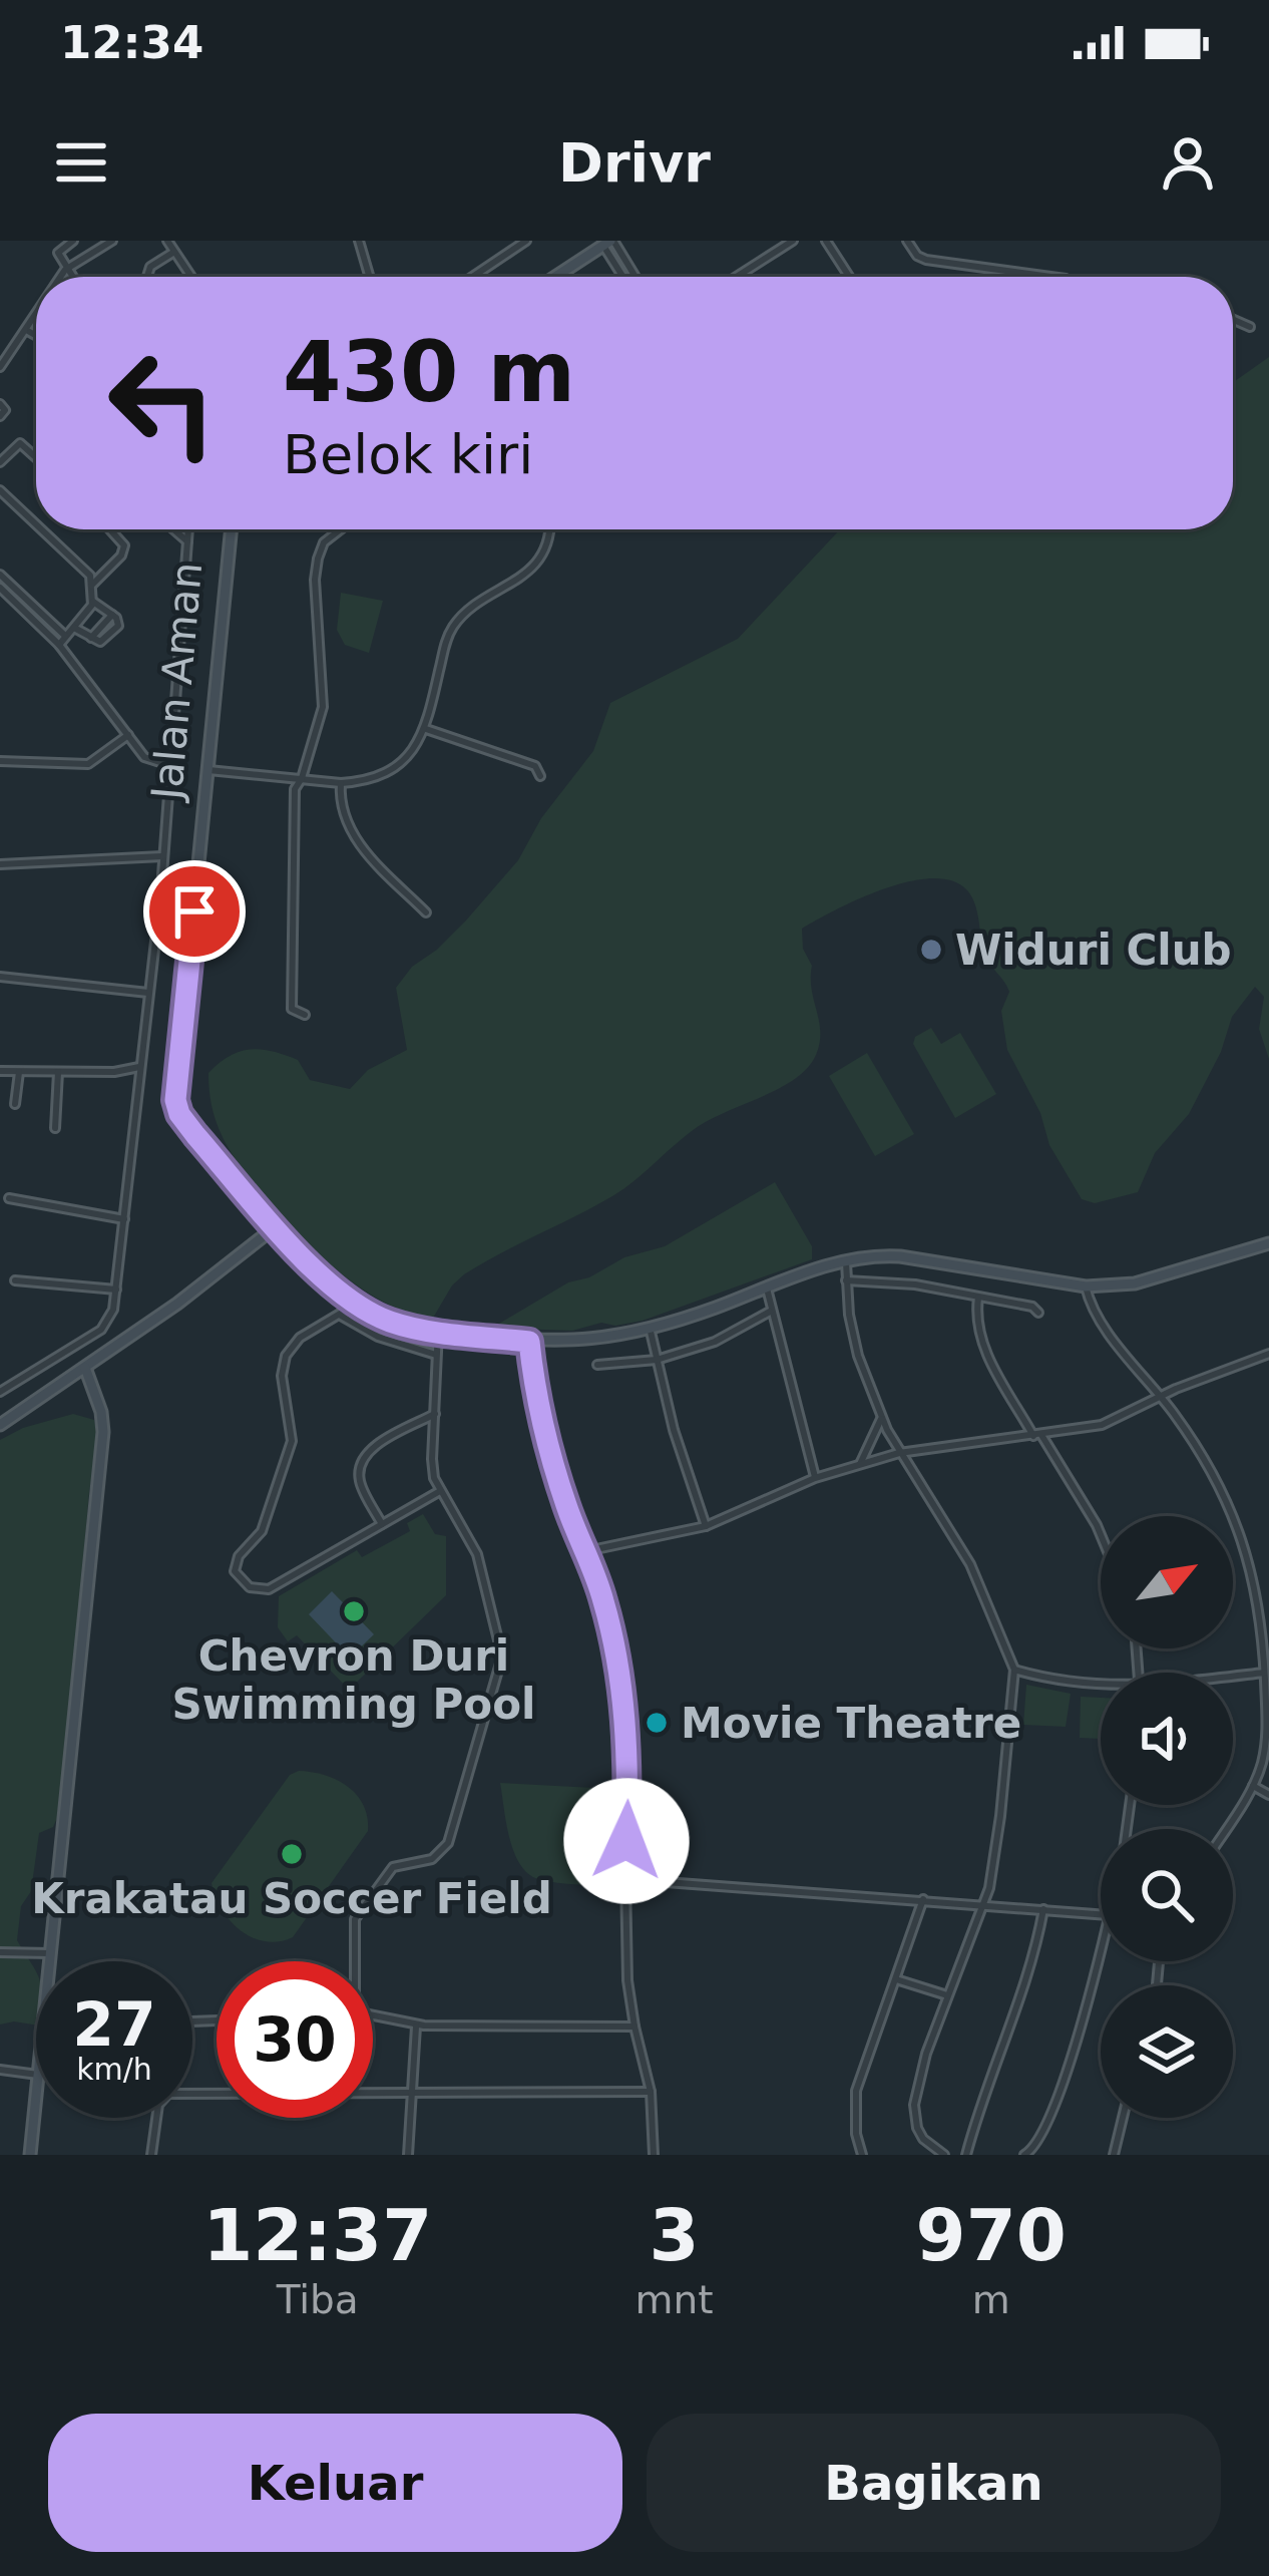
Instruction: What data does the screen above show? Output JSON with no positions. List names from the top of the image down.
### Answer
{
  "streets": {
    "street": ["Jalan Aman"]
  },
  "places": [
    "Widuri Club",
    "Chevron Duri Swimming Pool",
    "Movie Theatre",
    "Krakatau Soccer Field"
  ],
  "north": "top right",
  "page": {
    "status": "12:34",
    "header": "Drivr",
    "turn": ["430 m", "Belok kiri"],
    "speed": "27 km/h",
    "limit": "30",
    "eta": [
      "12:37",
      "Tiba",
      "3",
      "mnt",
      "970",
      "m"
    ],
    "buttons": ["Keluar", "Bagikan"]
  }
}
